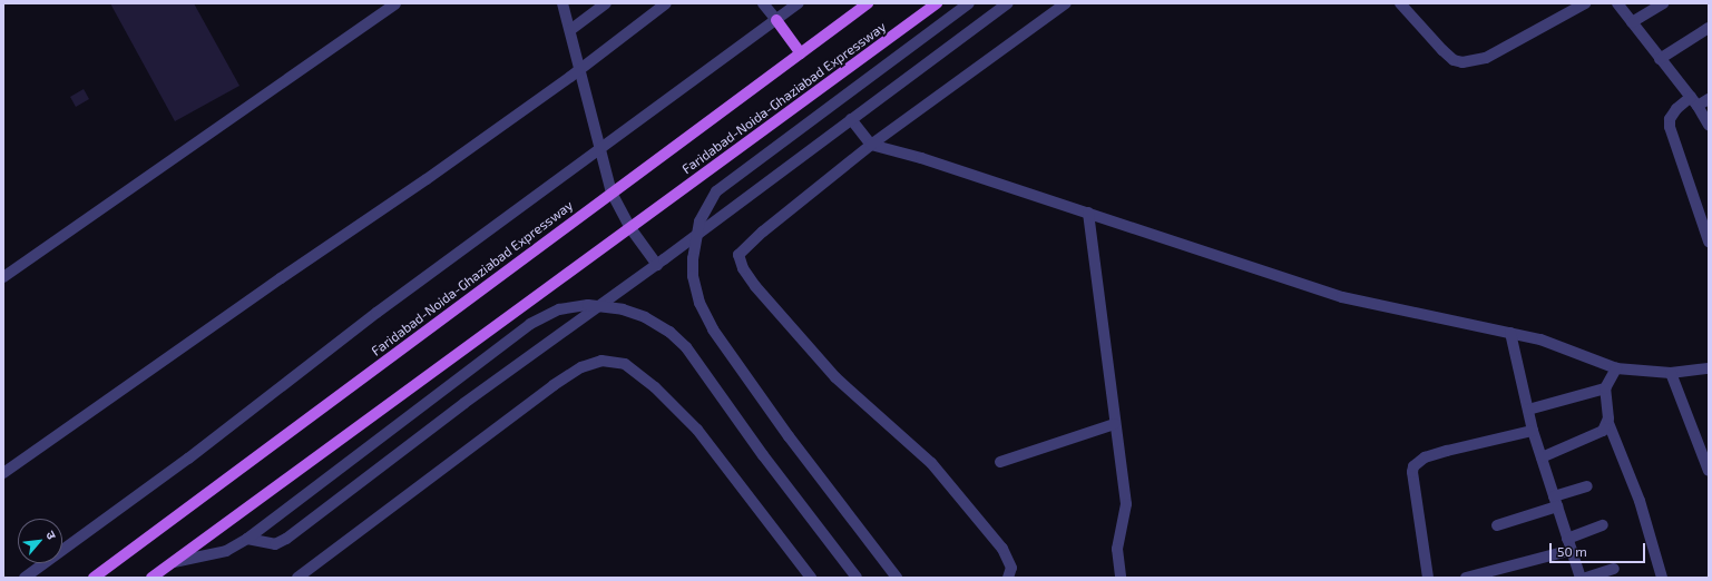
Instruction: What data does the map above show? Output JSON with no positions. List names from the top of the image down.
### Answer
{
  "streets": {
    "main road": ["Faridabad-Noida-Ghaziabad Expressway"]
  },
  "scale_bar": "50 m",
  "north": "top right"
}
